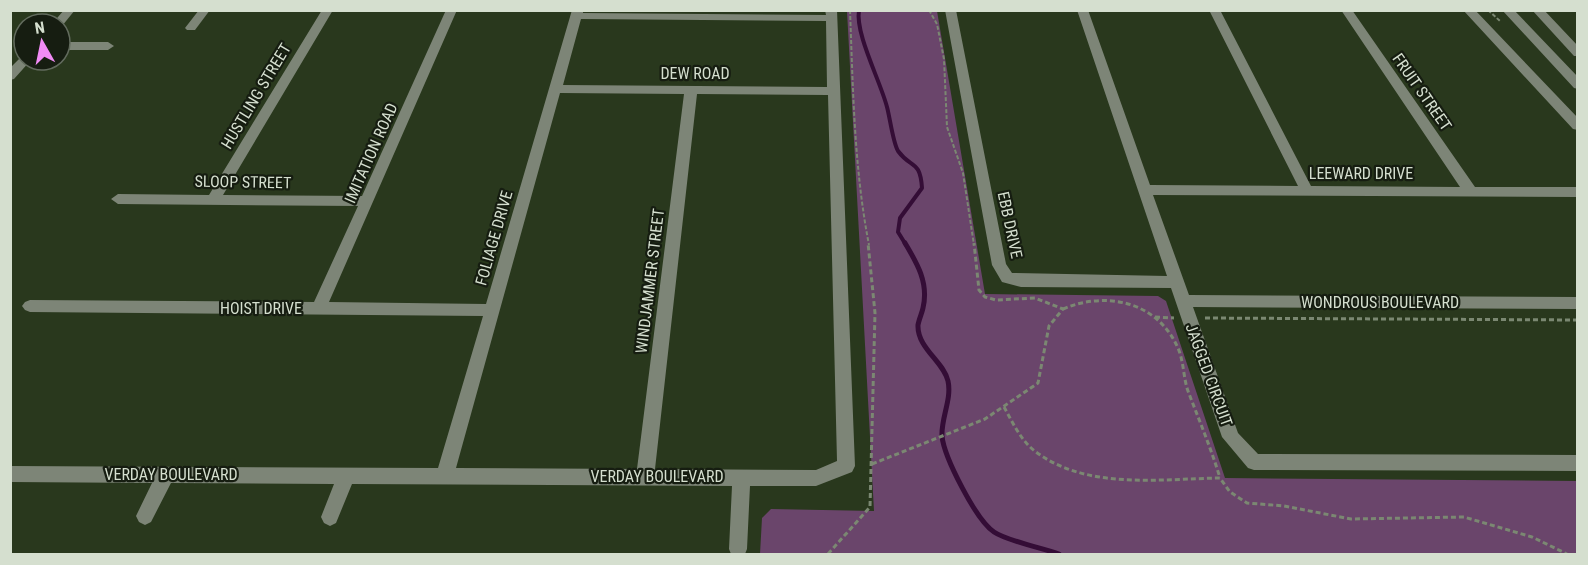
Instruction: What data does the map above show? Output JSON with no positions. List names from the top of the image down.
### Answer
{
  "streets": {
    "street": [
      "DEW ROAD",
      "FRUIT STREET",
      "HUSTLING STREET",
      "IMITATION ROAD",
      "LEEWARD DRIVE",
      "SLOOP STREET",
      "EBB DRIVE",
      "FOLIAGE DRIVE",
      "WINDJAMMER STREET",
      "WONDROUS BOULEVARD",
      "HOIST DRIVE",
      "JAGGED CIRCUIT",
      "VERDAY BOULEVARD"
    ]
  },
  "crossings": [
    ["DEW ROAD", "FOLIAGE DRIVE"],
    ["DEW ROAD", "WINDJAMMER STREET"],
    ["DEW ROAD", "VERDAY BOULEVARD"],
    ["FRUIT STREET", "LEEWARD DRIVE"],
    ["HUSTLING STREET", "SLOOP STREET"],
    ["IMITATION ROAD", "SLOOP STREET"],
    ["IMITATION ROAD", "HOIST DRIVE"],
    ["LEEWARD DRIVE", "JAGGED CIRCUIT"],
    ["EBB DRIVE", "JAGGED CIRCUIT"],
    ["FOLIAGE DRIVE", "HOIST DRIVE"],
    ["FOLIAGE DRIVE", "VERDAY BOULEVARD"],
    ["WINDJAMMER STREET", "VERDAY BOULEVARD"],
    ["WONDROUS BOULEVARD", "JAGGED CIRCUIT"]
  ],
  "north": "top"
}
